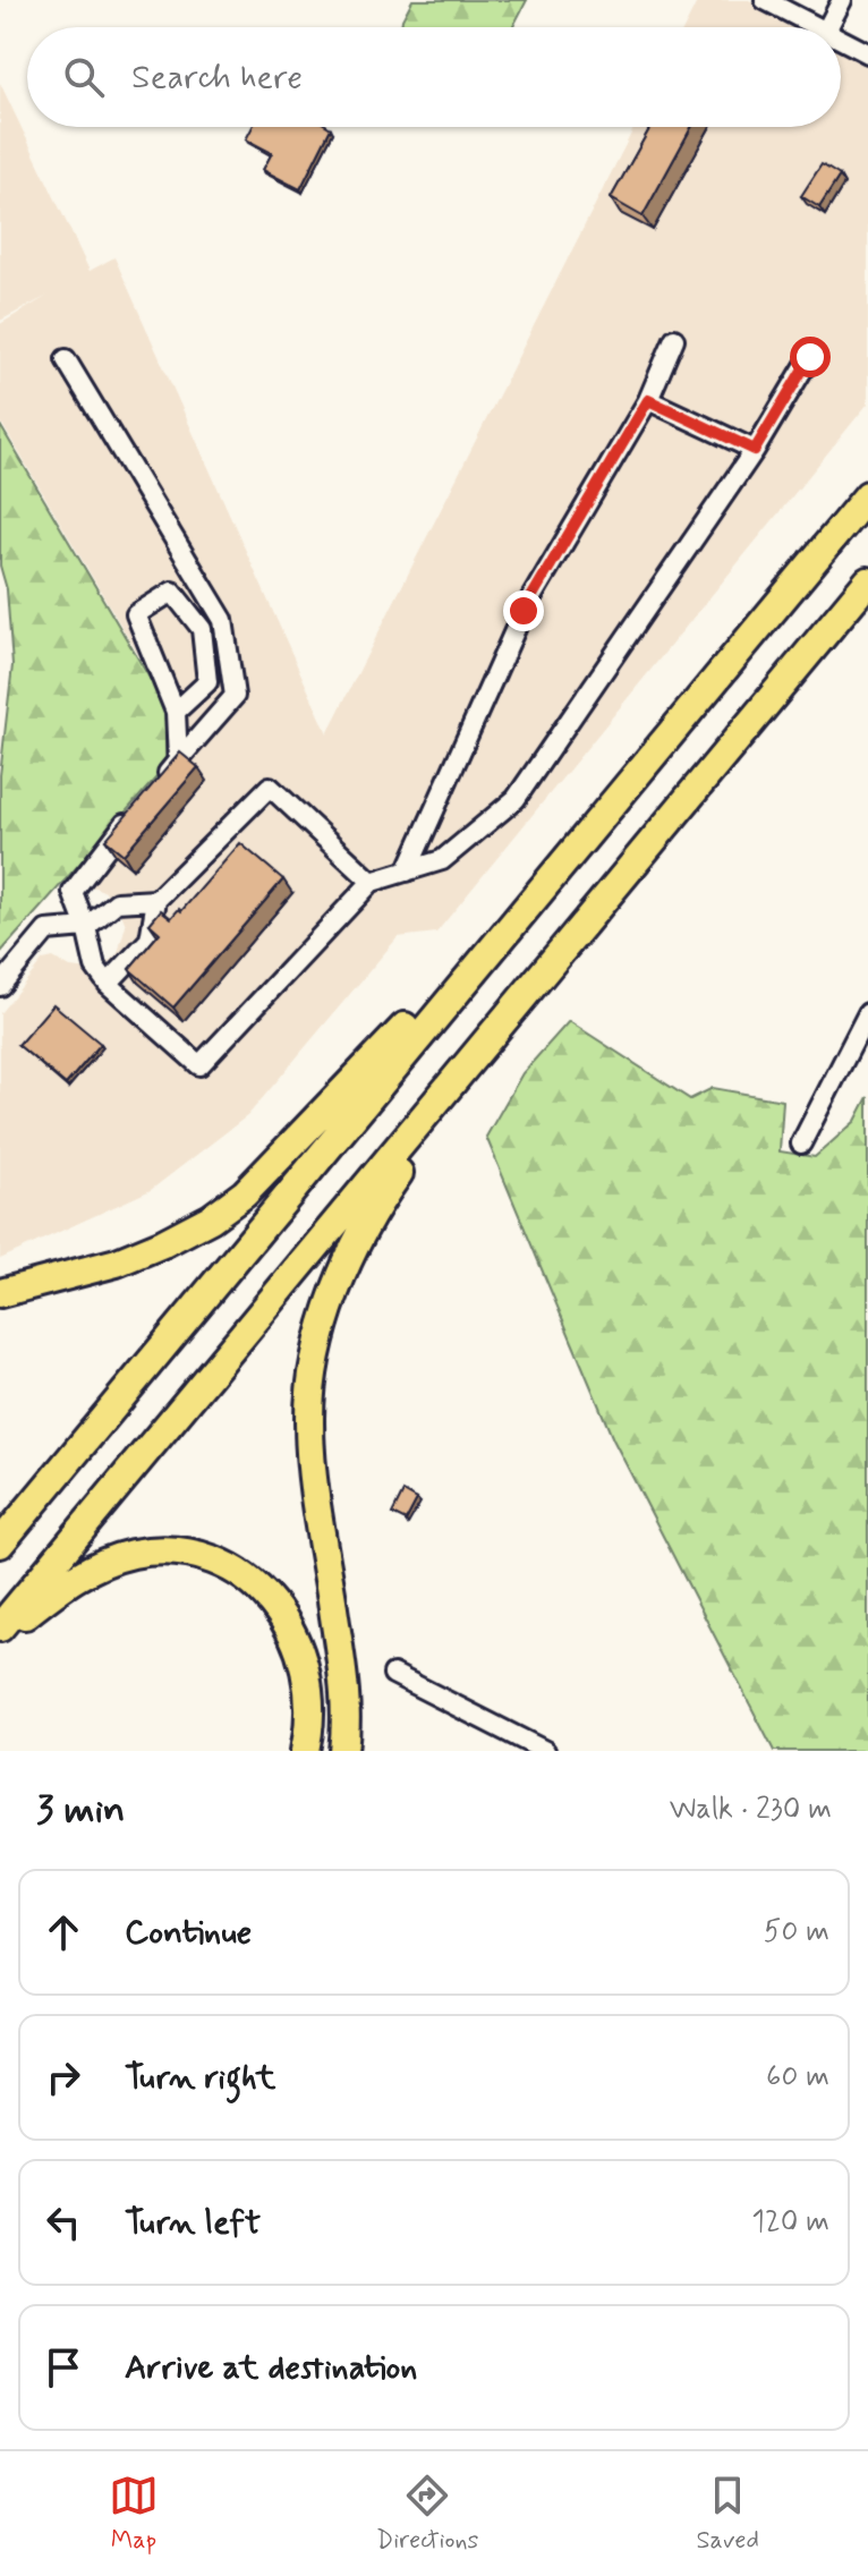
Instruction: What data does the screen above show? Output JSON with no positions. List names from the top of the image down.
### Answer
{
  "page": {
    "search": "Search here",
    "heading": ["3 min", "Walk · 230 m"],
    "list": [
      ["Continue", "50 m"],
      ["Turn right", "60 m"],
      ["Turn left", "120 m"],
      "Arrive at destination"
    ],
    "nav": ["Map", "Directions", "Saved"]
  }
}
